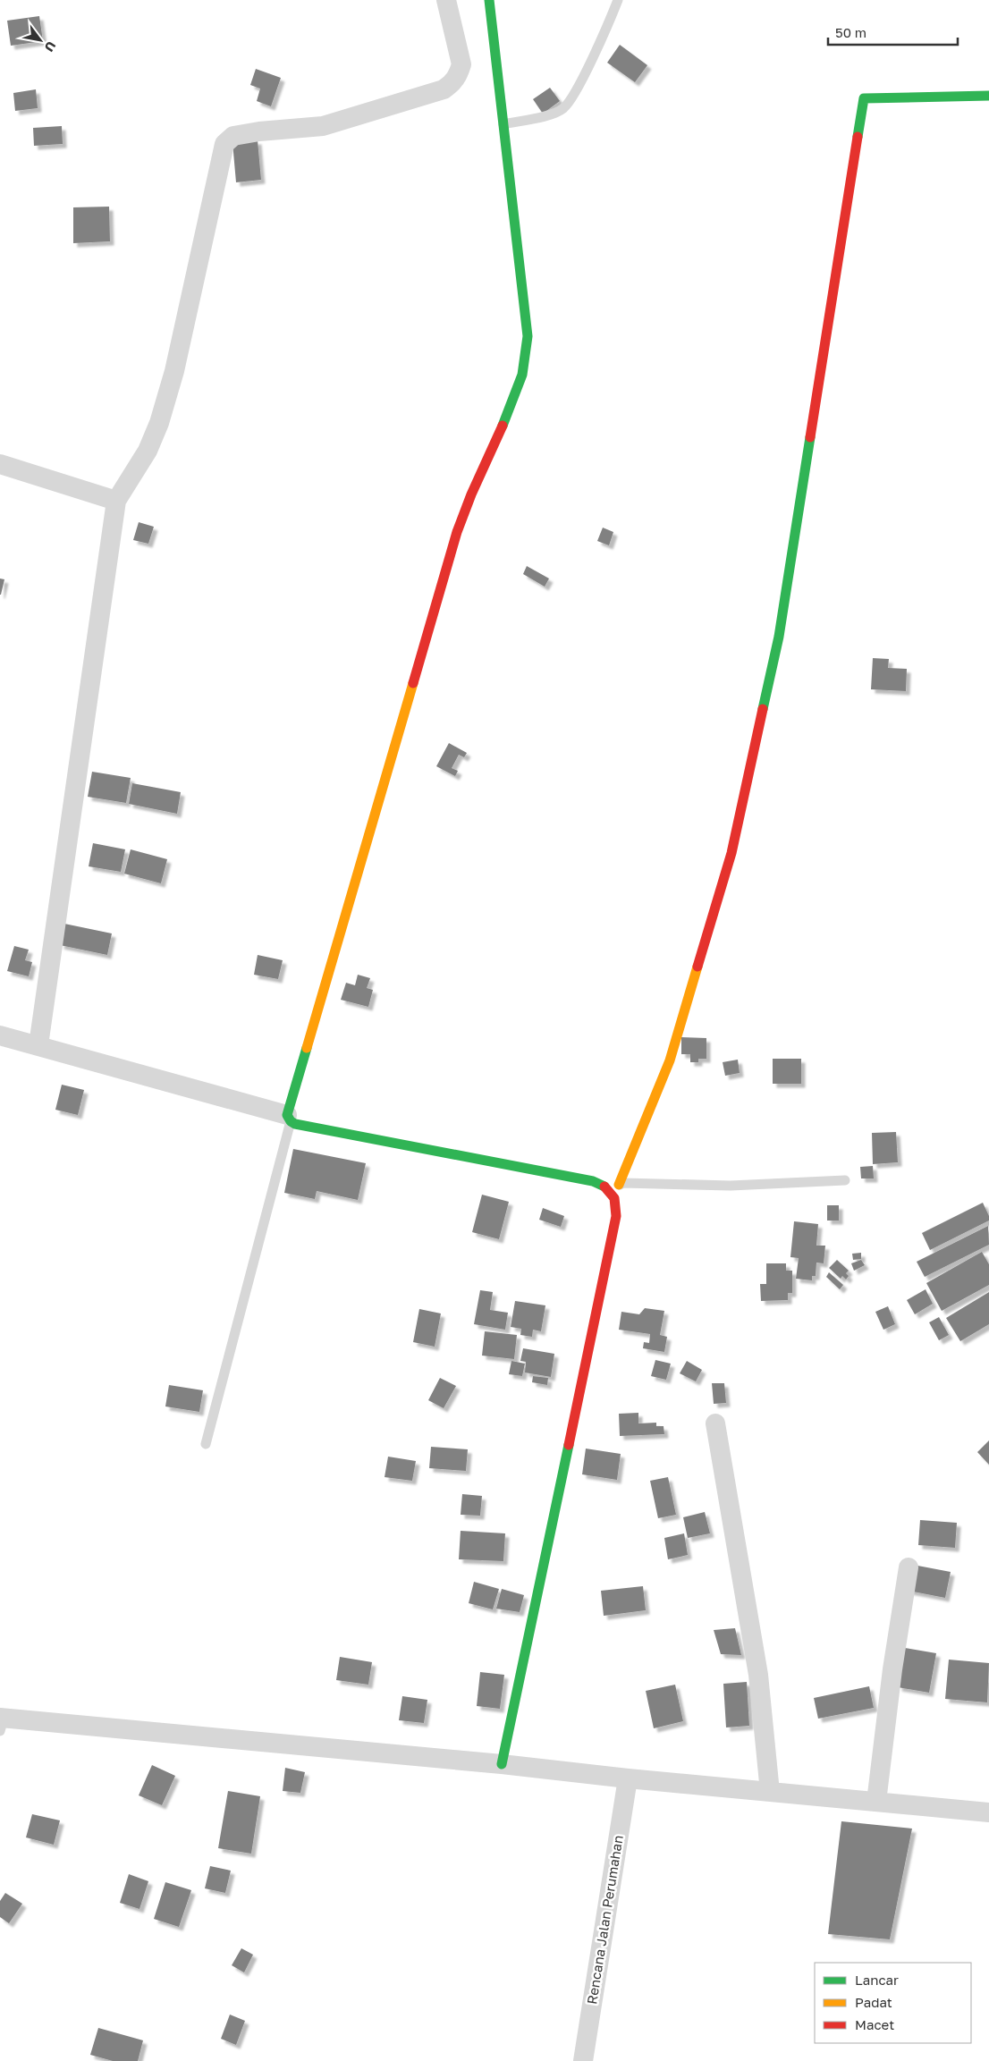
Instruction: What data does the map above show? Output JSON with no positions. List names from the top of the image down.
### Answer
{
  "streets": {
    "street": ["Rencana Jalan Perumahan"]
  },
  "legend": ["Lancar", "Padat", "Macet"],
  "scale_bar": "50 m",
  "north": "bottom right"
}
